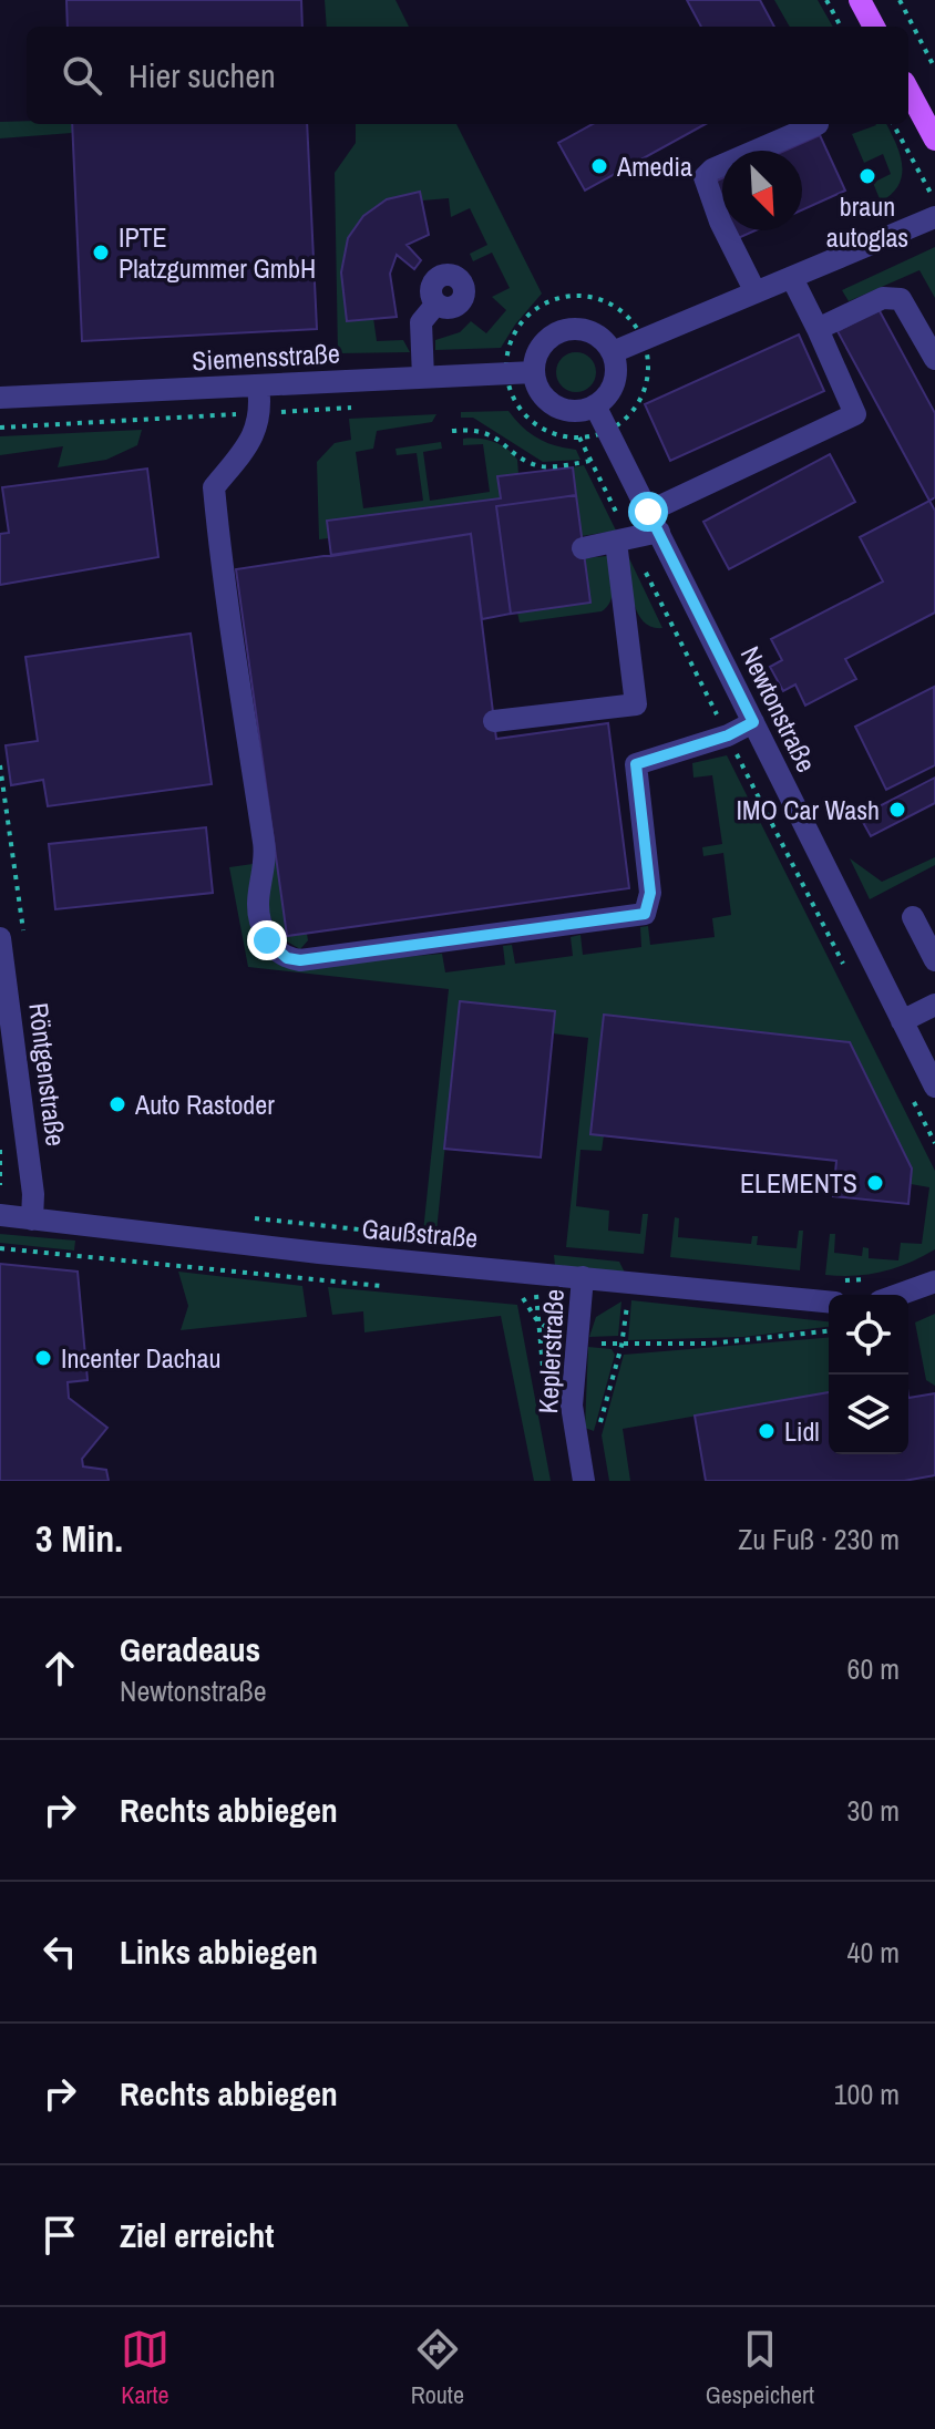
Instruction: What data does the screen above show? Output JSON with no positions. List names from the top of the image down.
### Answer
{
  "streets": {
    "street": [
      "Siemensstraße",
      "Newtonstraße",
      "Röntgenstraße",
      "Gaußstraße",
      "Keplerstraße"
    ]
  },
  "crossings": [
    ["Siemensstraße", "Newtonstraße"],
    ["Röntgenstraße", "Gaußstraße"],
    ["Gaußstraße", "Keplerstraße"]
  ],
  "places": [
    "Amedia",
    "braun autoglas",
    "IPTE Platzgummer GmbH",
    "IMO Car Wash",
    "Auto Rastoder",
    "ELEMENTS",
    "Incenter Dachau",
    "Lidl"
  ],
  "north": "bottom right",
  "page": {
    "search": "Hier suchen",
    "heading": ["3 Min.", "Zu Fuß · 230 m"],
    "list": [
      ["Geradeaus", "Newtonstraße", "60 m"],
      ["Rechts abbiegen", "30 m"],
      ["Links abbiegen", "40 m"],
      ["Rechts abbiegen", "100 m"],
      "Ziel erreicht"
    ],
    "nav": ["Karte", "Route", "Gespeichert"]
  }
}
